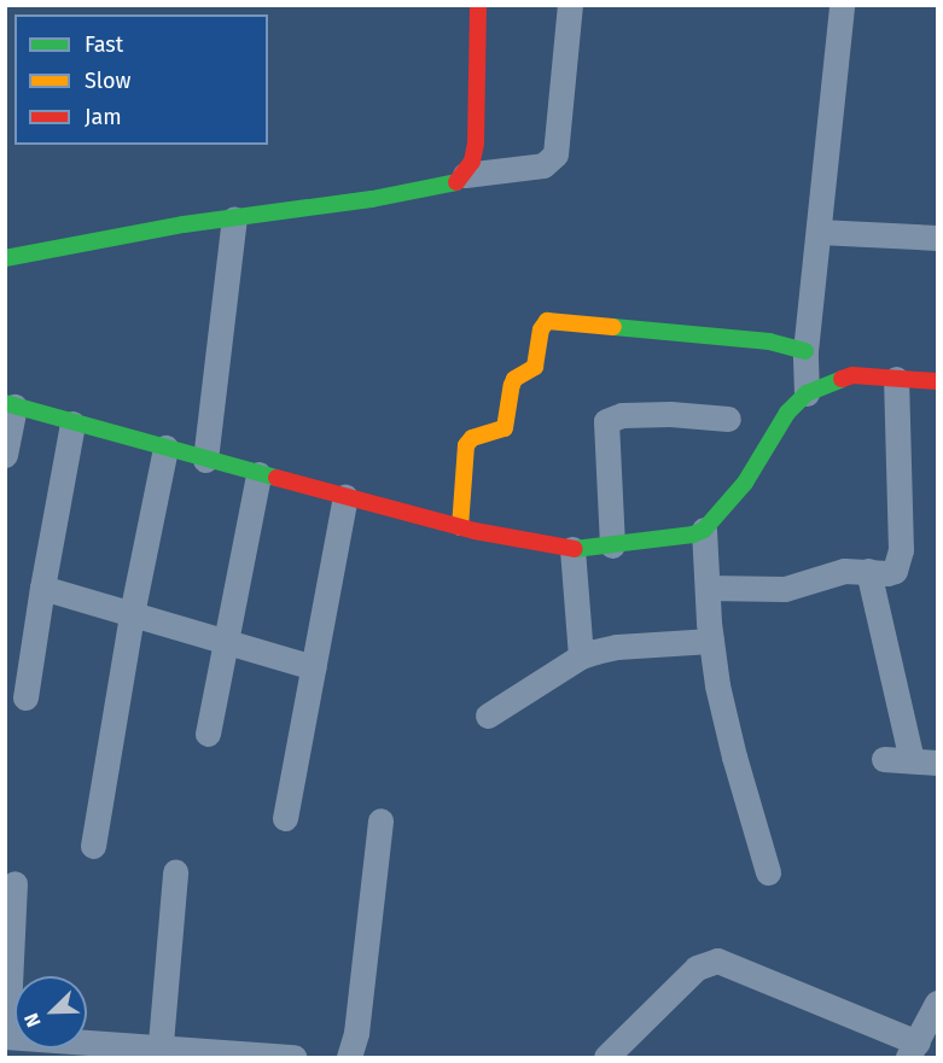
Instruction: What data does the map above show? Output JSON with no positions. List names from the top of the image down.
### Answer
{
  "legend": ["Fast", "Slow", "Jam"],
  "north": "bottom left"
}
